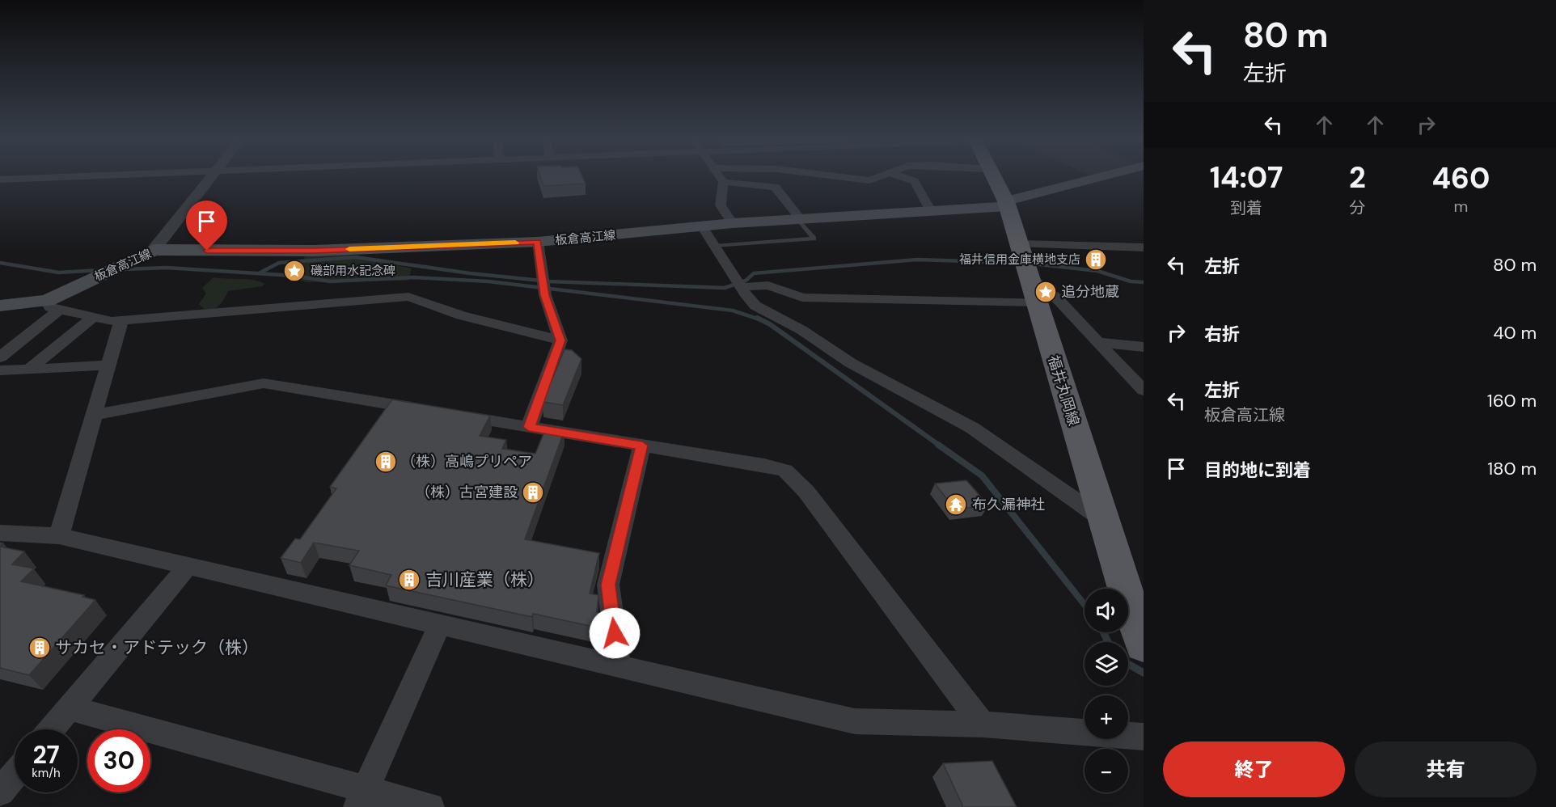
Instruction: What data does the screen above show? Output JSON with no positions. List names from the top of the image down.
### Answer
{
  "streets": {
    "main road": ["板倉高江線", "福井丸岡線"]
  },
  "crossings": [
    ["板倉高江線", "福井丸岡線"]
  ],
  "places": {
    "building": [
      "福井信用金庫横地支店",
      "（株）高嶋プリペア",
      "（株）古宮建設",
      "吉川産業（株）",
      "サカセ・アドテック（株）"
    ],
    "place": ["磯部用水記念碑", "追分地蔵"],
    "temple": ["布久漏神社"]
  },
  "page": {
    "turn": ["80 m", "左折"],
    "eta": [
      "14:07",
      "到着",
      "2",
      "分",
      "460",
      "m"
    ],
    "list": [
      {
        "name": "左折",
        "value": "80 m"
      },
      {
        "name": "右折",
        "value": "40 m"
      },
      {
        "name": "左折",
        "note": "板倉高江線",
        "value": "160 m"
      },
      {
        "name": "目的地に到着",
        "value": "180 m"
      }
    ],
    "map_buttons": ["+", "−"],
    "speed": "27 km/h",
    "limit": "30",
    "buttons": ["終了", "共有"]
  }
}
